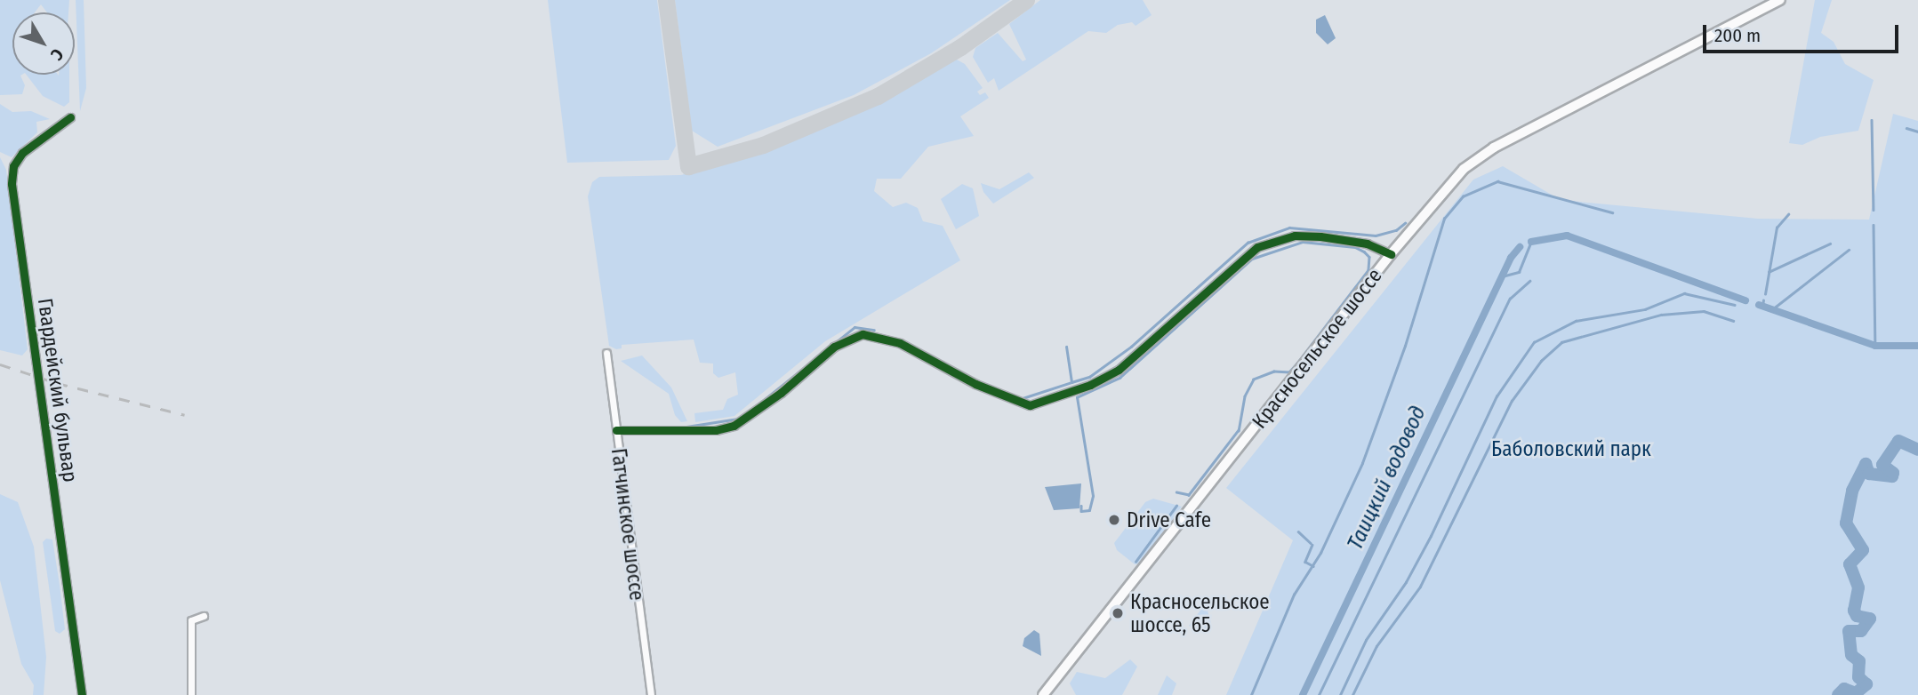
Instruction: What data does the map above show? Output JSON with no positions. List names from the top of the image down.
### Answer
{
  "streets": {
    "main road": ["Красносельское шоссе"],
    "street": ["Гвардейский бульвар", "Гатчинское шоссе"]
  },
  "water": ["Таицкий водовод"],
  "parks": ["Баболовский парк"],
  "places": ["Drive Cafe", "Красносельское шоссе, 65"],
  "scale_bar": "200 m",
  "north": "bottom right"
}
